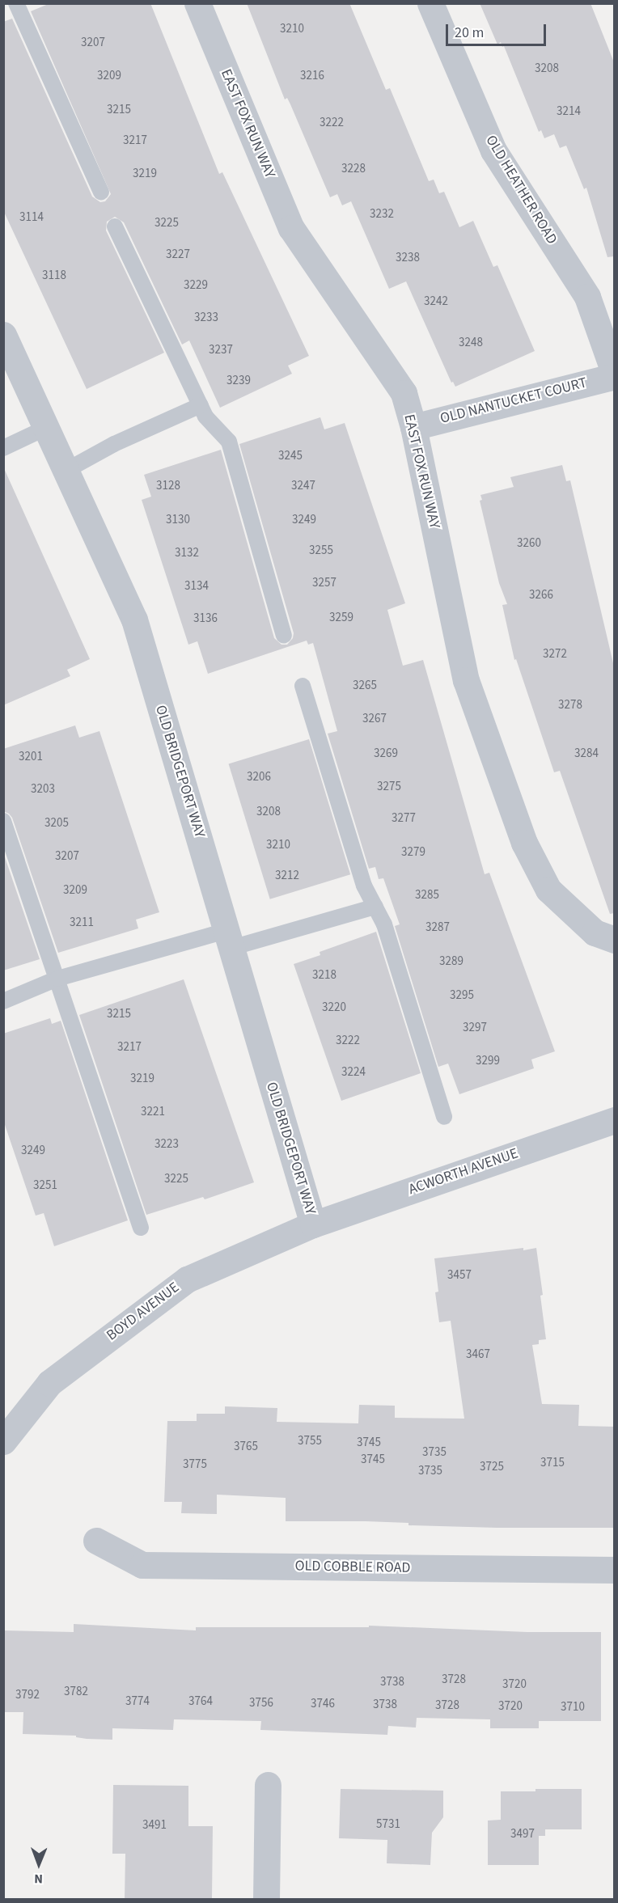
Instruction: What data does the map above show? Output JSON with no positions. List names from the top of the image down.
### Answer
{
  "streets": {
    "street": [
      "EAST FOX RUN WAY",
      "OLD HEATHER ROAD",
      "OLD NANTUCKET COURT",
      "OLD BRIDGEPORT WAY",
      "ACWORTH AVENUE",
      "BOYD AVENUE",
      "OLD COBBLE ROAD"
    ]
  },
  "crossings": [
    ["EAST FOX RUN WAY", "OLD NANTUCKET COURT"],
    ["OLD HEATHER ROAD", "OLD NANTUCKET COURT"],
    ["OLD BRIDGEPORT WAY", "ACWORTH AVENUE"],
    ["OLD BRIDGEPORT WAY", "BOYD AVENUE"],
    ["ACWORTH AVENUE", "BOYD AVENUE"]
  ],
  "house_numbers": [
    "3210",
    "3207",
    "3208",
    "3209",
    "3216",
    "3215",
    "3214",
    "3222",
    "3217",
    "3228",
    "3219",
    "3232",
    "3114",
    "3225",
    "3227",
    "3238",
    "3118",
    "3229",
    "3242",
    "3233",
    "3248",
    "3237",
    "3239",
    "3245",
    "3128",
    "3247",
    "3130",
    "3249",
    "3260",
    "3255",
    "3132",
    "3257",
    "3134",
    "3266",
    "3259",
    "3136",
    "3272",
    "3265",
    "3278",
    "3267",
    "3269",
    "3284",
    "3201",
    "3206",
    "3275",
    "3203",
    "3208",
    "3277",
    "3205",
    "3210",
    "3279",
    "3207",
    "3212",
    "3209",
    "3285",
    "3211",
    "3287",
    "3289",
    "3218",
    "3295",
    "3220",
    "3215",
    "3297",
    "3222",
    "3217",
    "3299",
    "3224",
    "3219",
    "3221",
    "3223",
    "3249",
    "3225",
    "3251",
    "3457",
    "3467",
    "3755",
    "3745",
    "3765",
    "3735",
    "3745",
    "3715",
    "3775",
    "3725",
    "3735",
    "3728",
    "3738",
    "3720",
    "3782",
    "3792",
    "3774",
    "3764",
    "3756",
    "3746",
    "3738",
    "3728",
    "3720",
    "3710",
    "5731",
    "3491",
    "3497"
  ],
  "scale_bar": "20 m",
  "north": "bottom"
}
